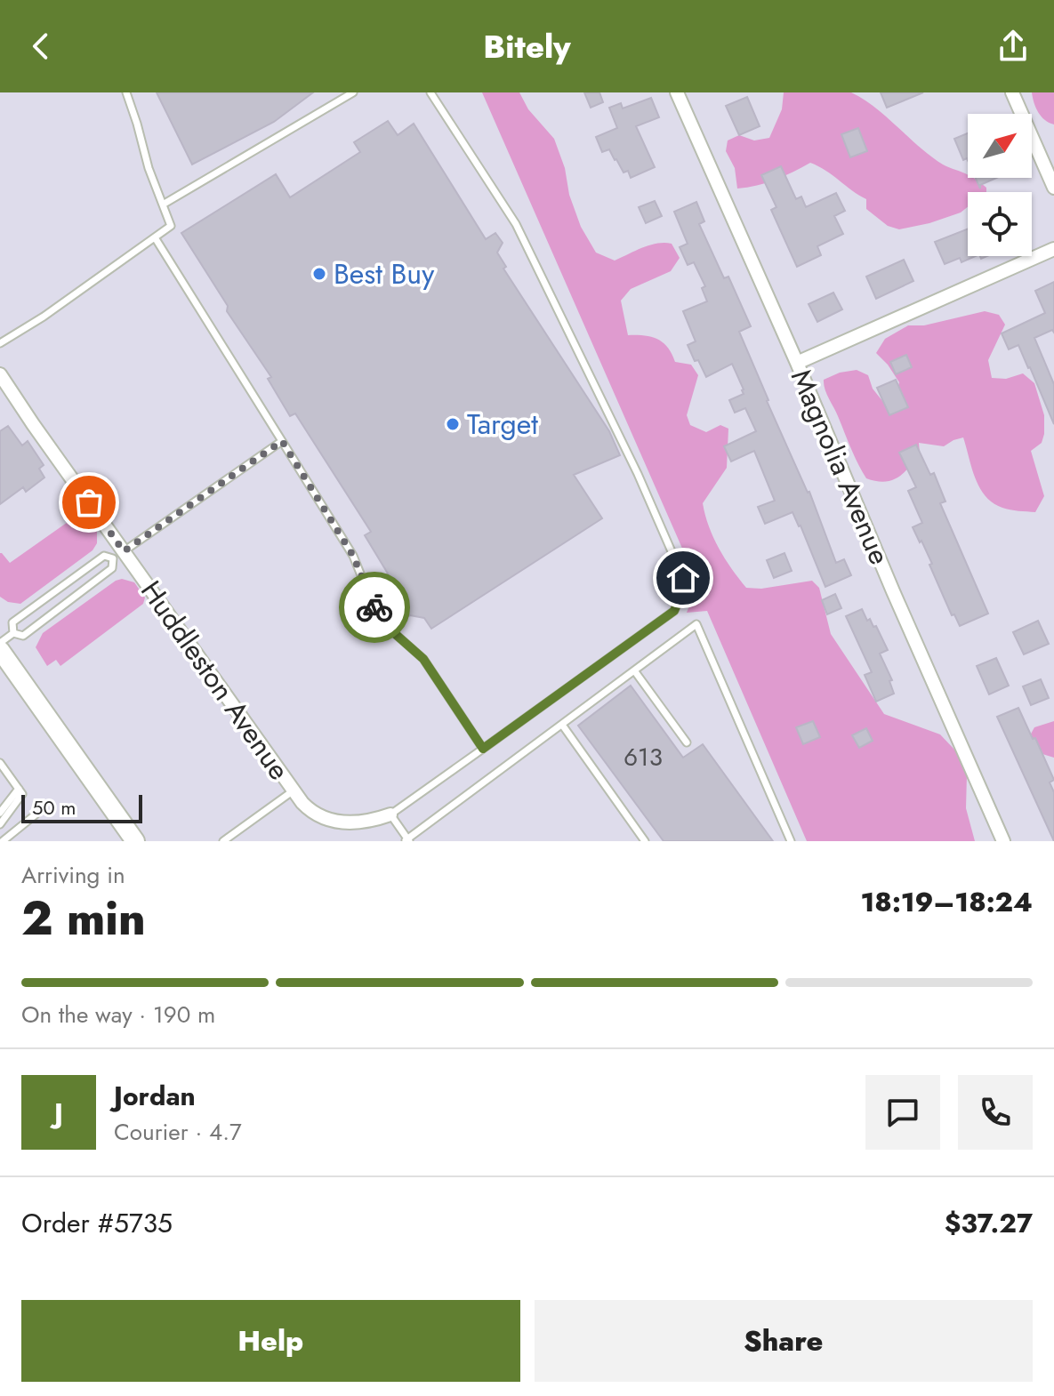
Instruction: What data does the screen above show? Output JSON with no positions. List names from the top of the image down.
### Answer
{
  "streets": {
    "street": ["Magnolia Avenue", "Huddleston Avenue"]
  },
  "places": ["Best Buy", "Target"],
  "house_numbers": ["613"],
  "scale_bar": "50 m",
  "north": "top right",
  "page": {
    "header": "Bitely",
    "scale": "50 m",
    "heading": ["2 min", "Arriving in", "18:19–18:24"],
    "panel": [
      "Jordan",
      "Courier · 4.7",
      "Order #5735",
      "$37.27"
    ],
    "bar": "On the way · 190 m",
    "round": "J",
    "buttons": ["Help", "Share"]
  }
}
